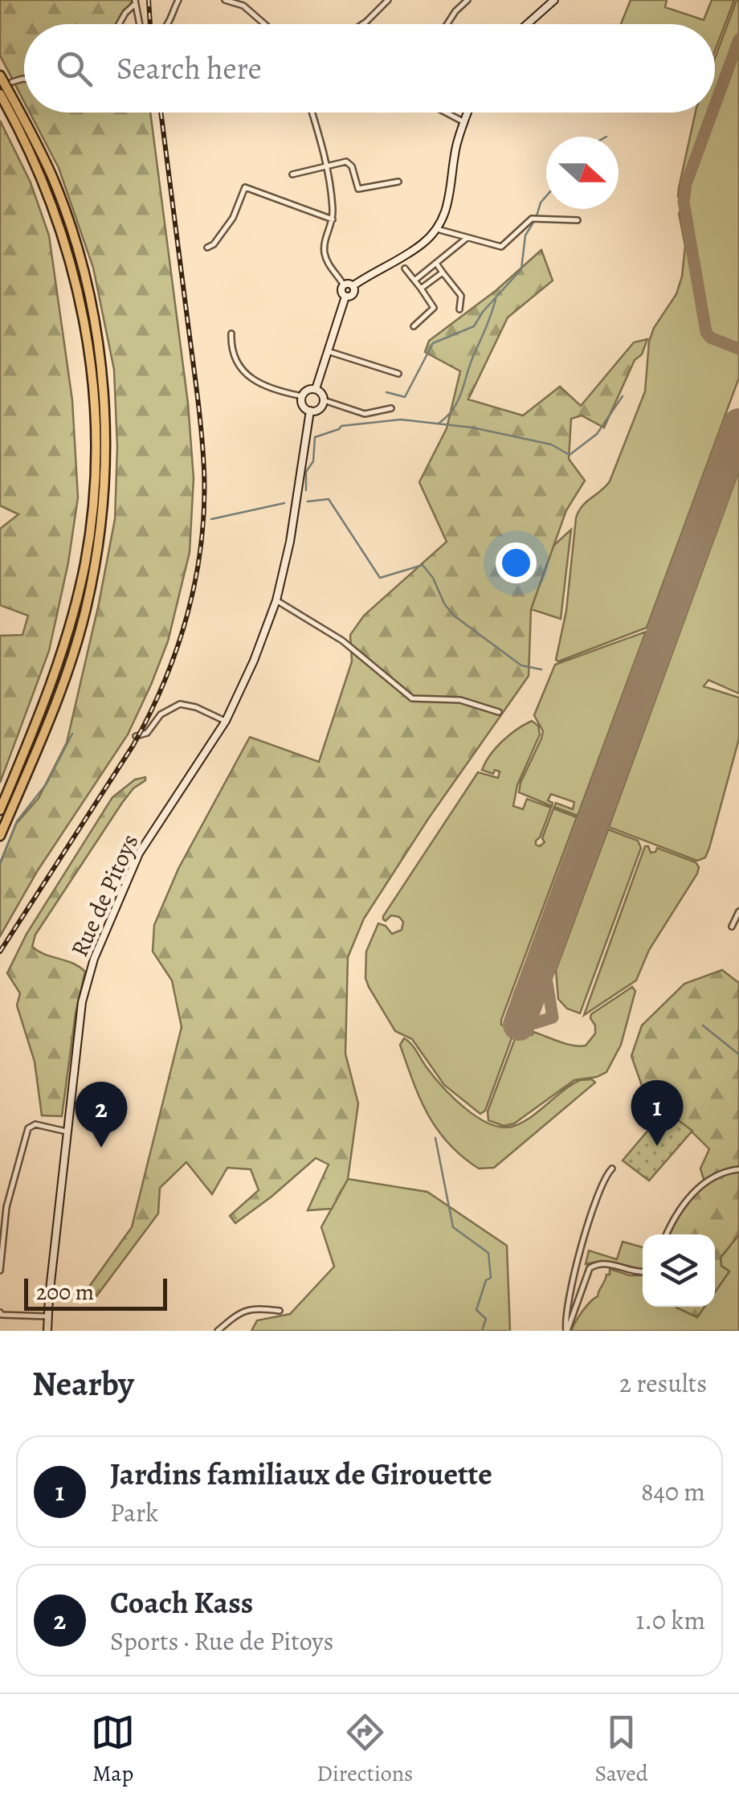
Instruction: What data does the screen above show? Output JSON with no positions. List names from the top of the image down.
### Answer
{
  "streets": {
    "street": ["Rue de Pitoys"]
  },
  "scale_bar": "200 m",
  "north": "right",
  "page": {
    "search": "Search here",
    "pins": ["1", "2"],
    "scale": "200 m",
    "heading": ["Nearby", "2 results"],
    "list": [
      {
        "mark": "1",
        "name": "Jardins familiaux de Girouette",
        "note": "Park",
        "value": "840 m"
      },
      {
        "mark": "2",
        "name": "Coach Kass",
        "note": "Sports · Rue de Pitoys",
        "value": "1.0 km"
      }
    ],
    "nav": ["Map", "Directions", "Saved"]
  }
}
